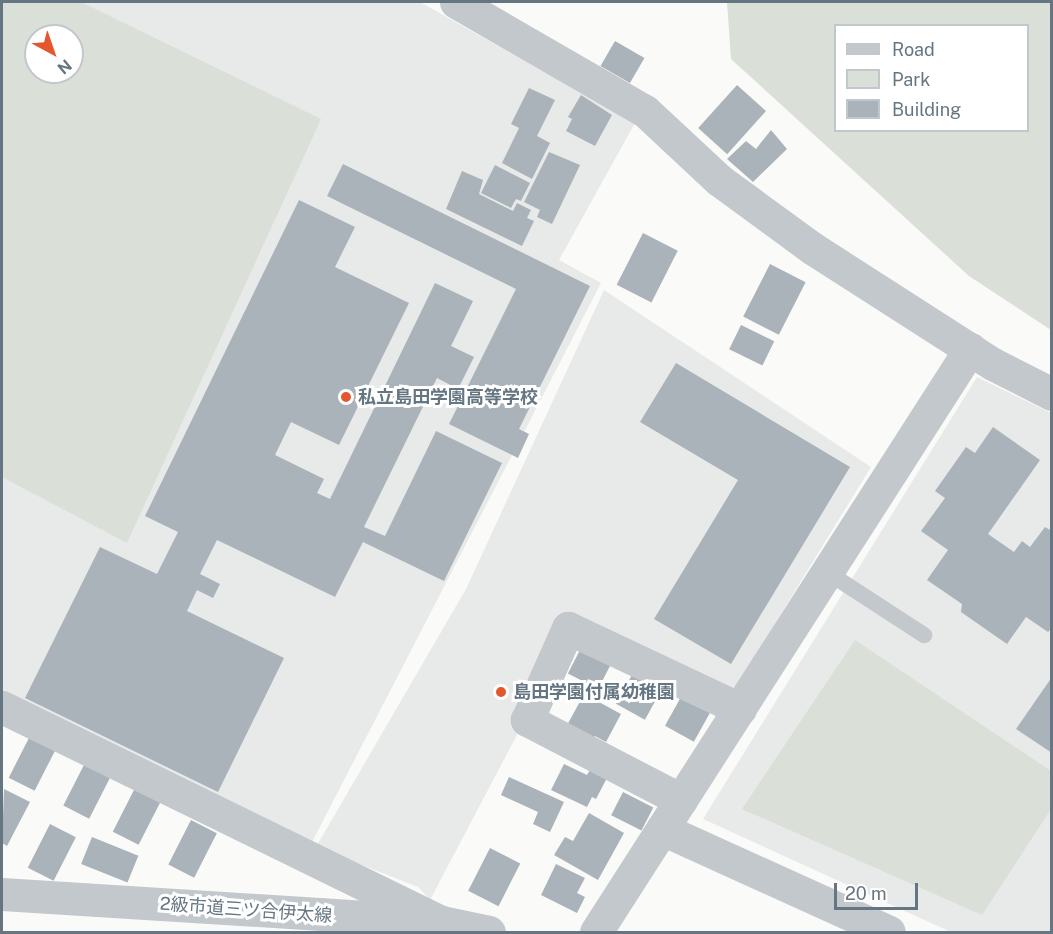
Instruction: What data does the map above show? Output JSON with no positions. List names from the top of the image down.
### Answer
{
  "streets": {
    "street": ["2級市道三ツ合伊太線"]
  },
  "places": ["私立島田学園高等学校", "島田学園付属幼稚園"],
  "legend": ["Road", "Park", "Building"],
  "scale_bar": "20 m",
  "north": "bottom right"
}
